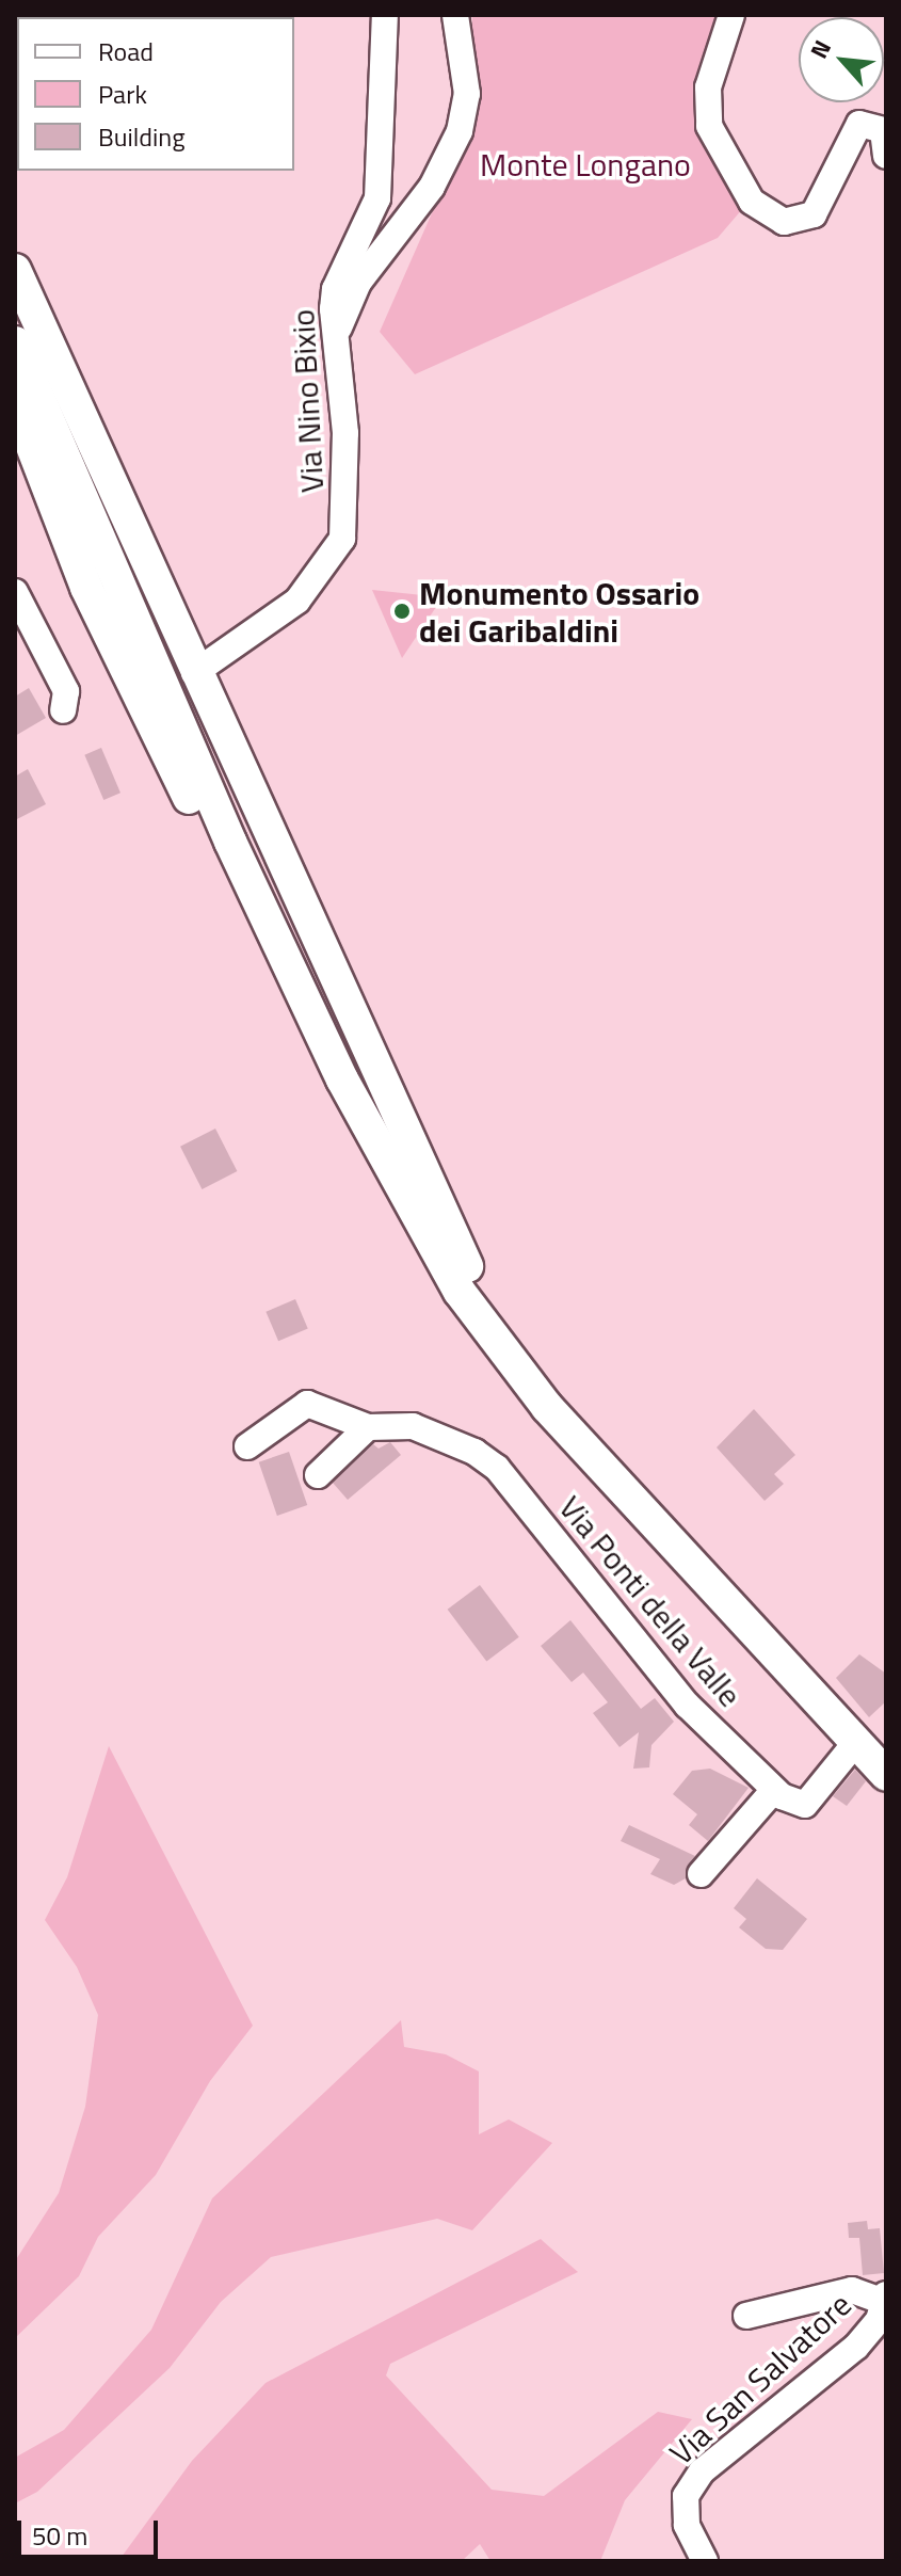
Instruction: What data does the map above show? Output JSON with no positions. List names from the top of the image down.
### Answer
{
  "streets": {
    "street": ["Via Nino Bixio", "Via Ponti della Valle", "Via San Salvatore"]
  },
  "parks": ["Monte Longano"],
  "places": ["Monumento Ossario dei Garibaldini"],
  "legend": ["Road", "Park", "Building"],
  "scale_bar": "50 m",
  "north": "top left"
}
